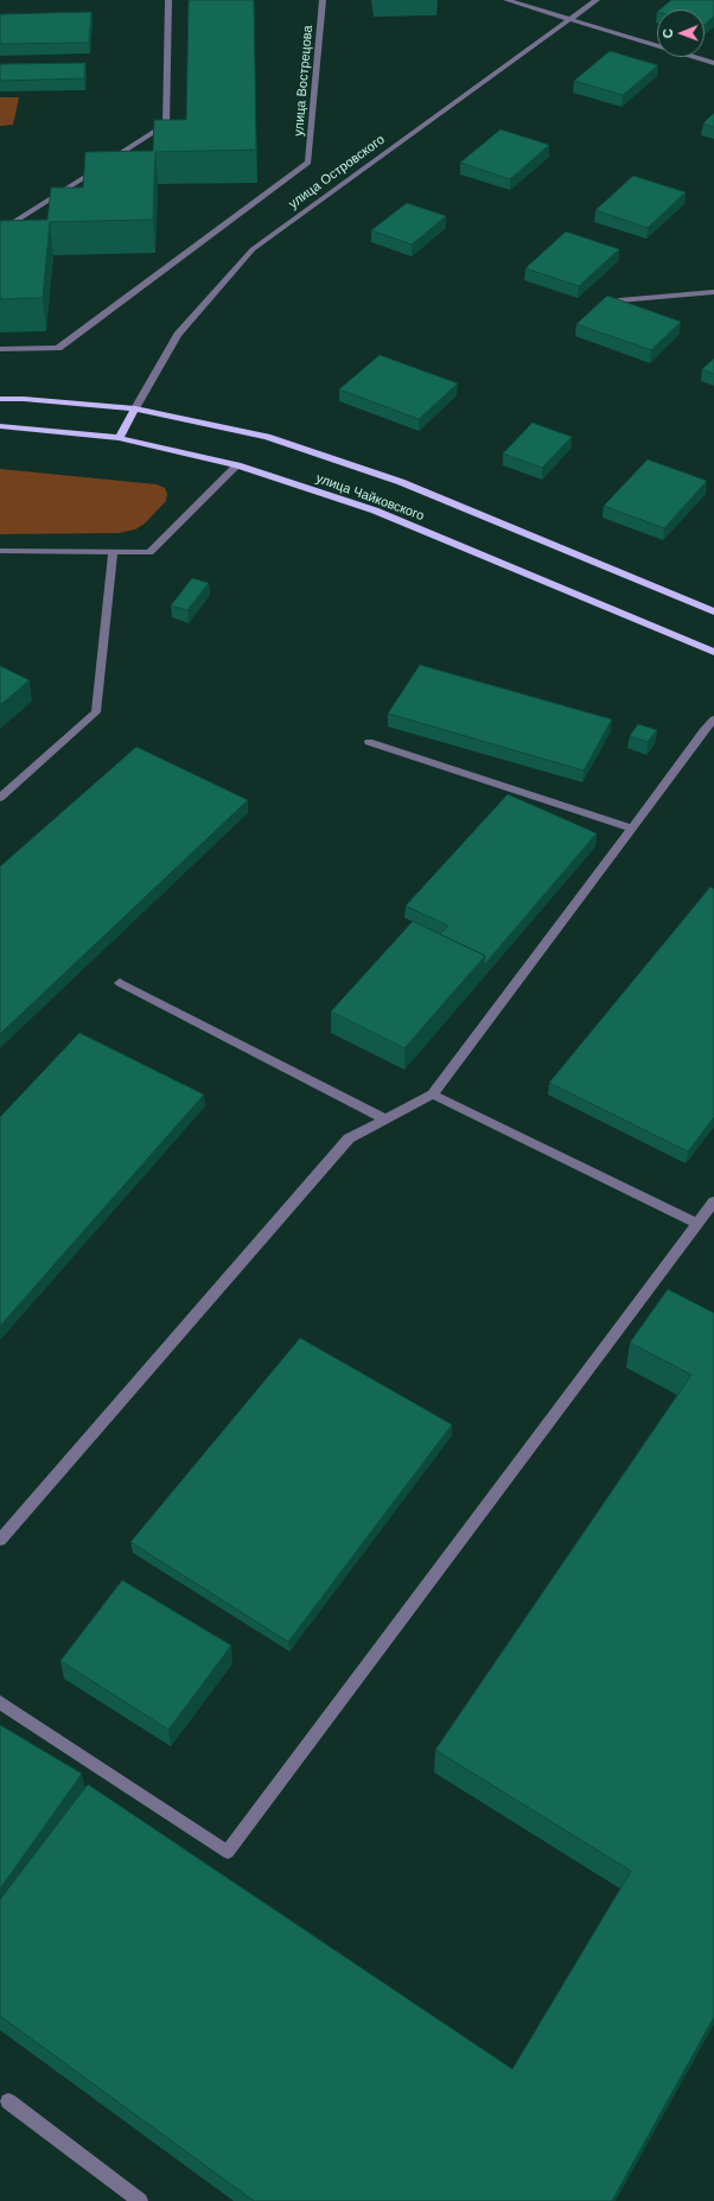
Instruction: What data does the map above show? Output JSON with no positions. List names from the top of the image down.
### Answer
{
  "streets": {
    "main road": ["улица Чайковского"],
    "street": ["улица Вострецова", "улица Островского"]
  },
  "crossings": [
    ["улица Островского", "улица Чайковского"]
  ],
  "north": "left"
}
